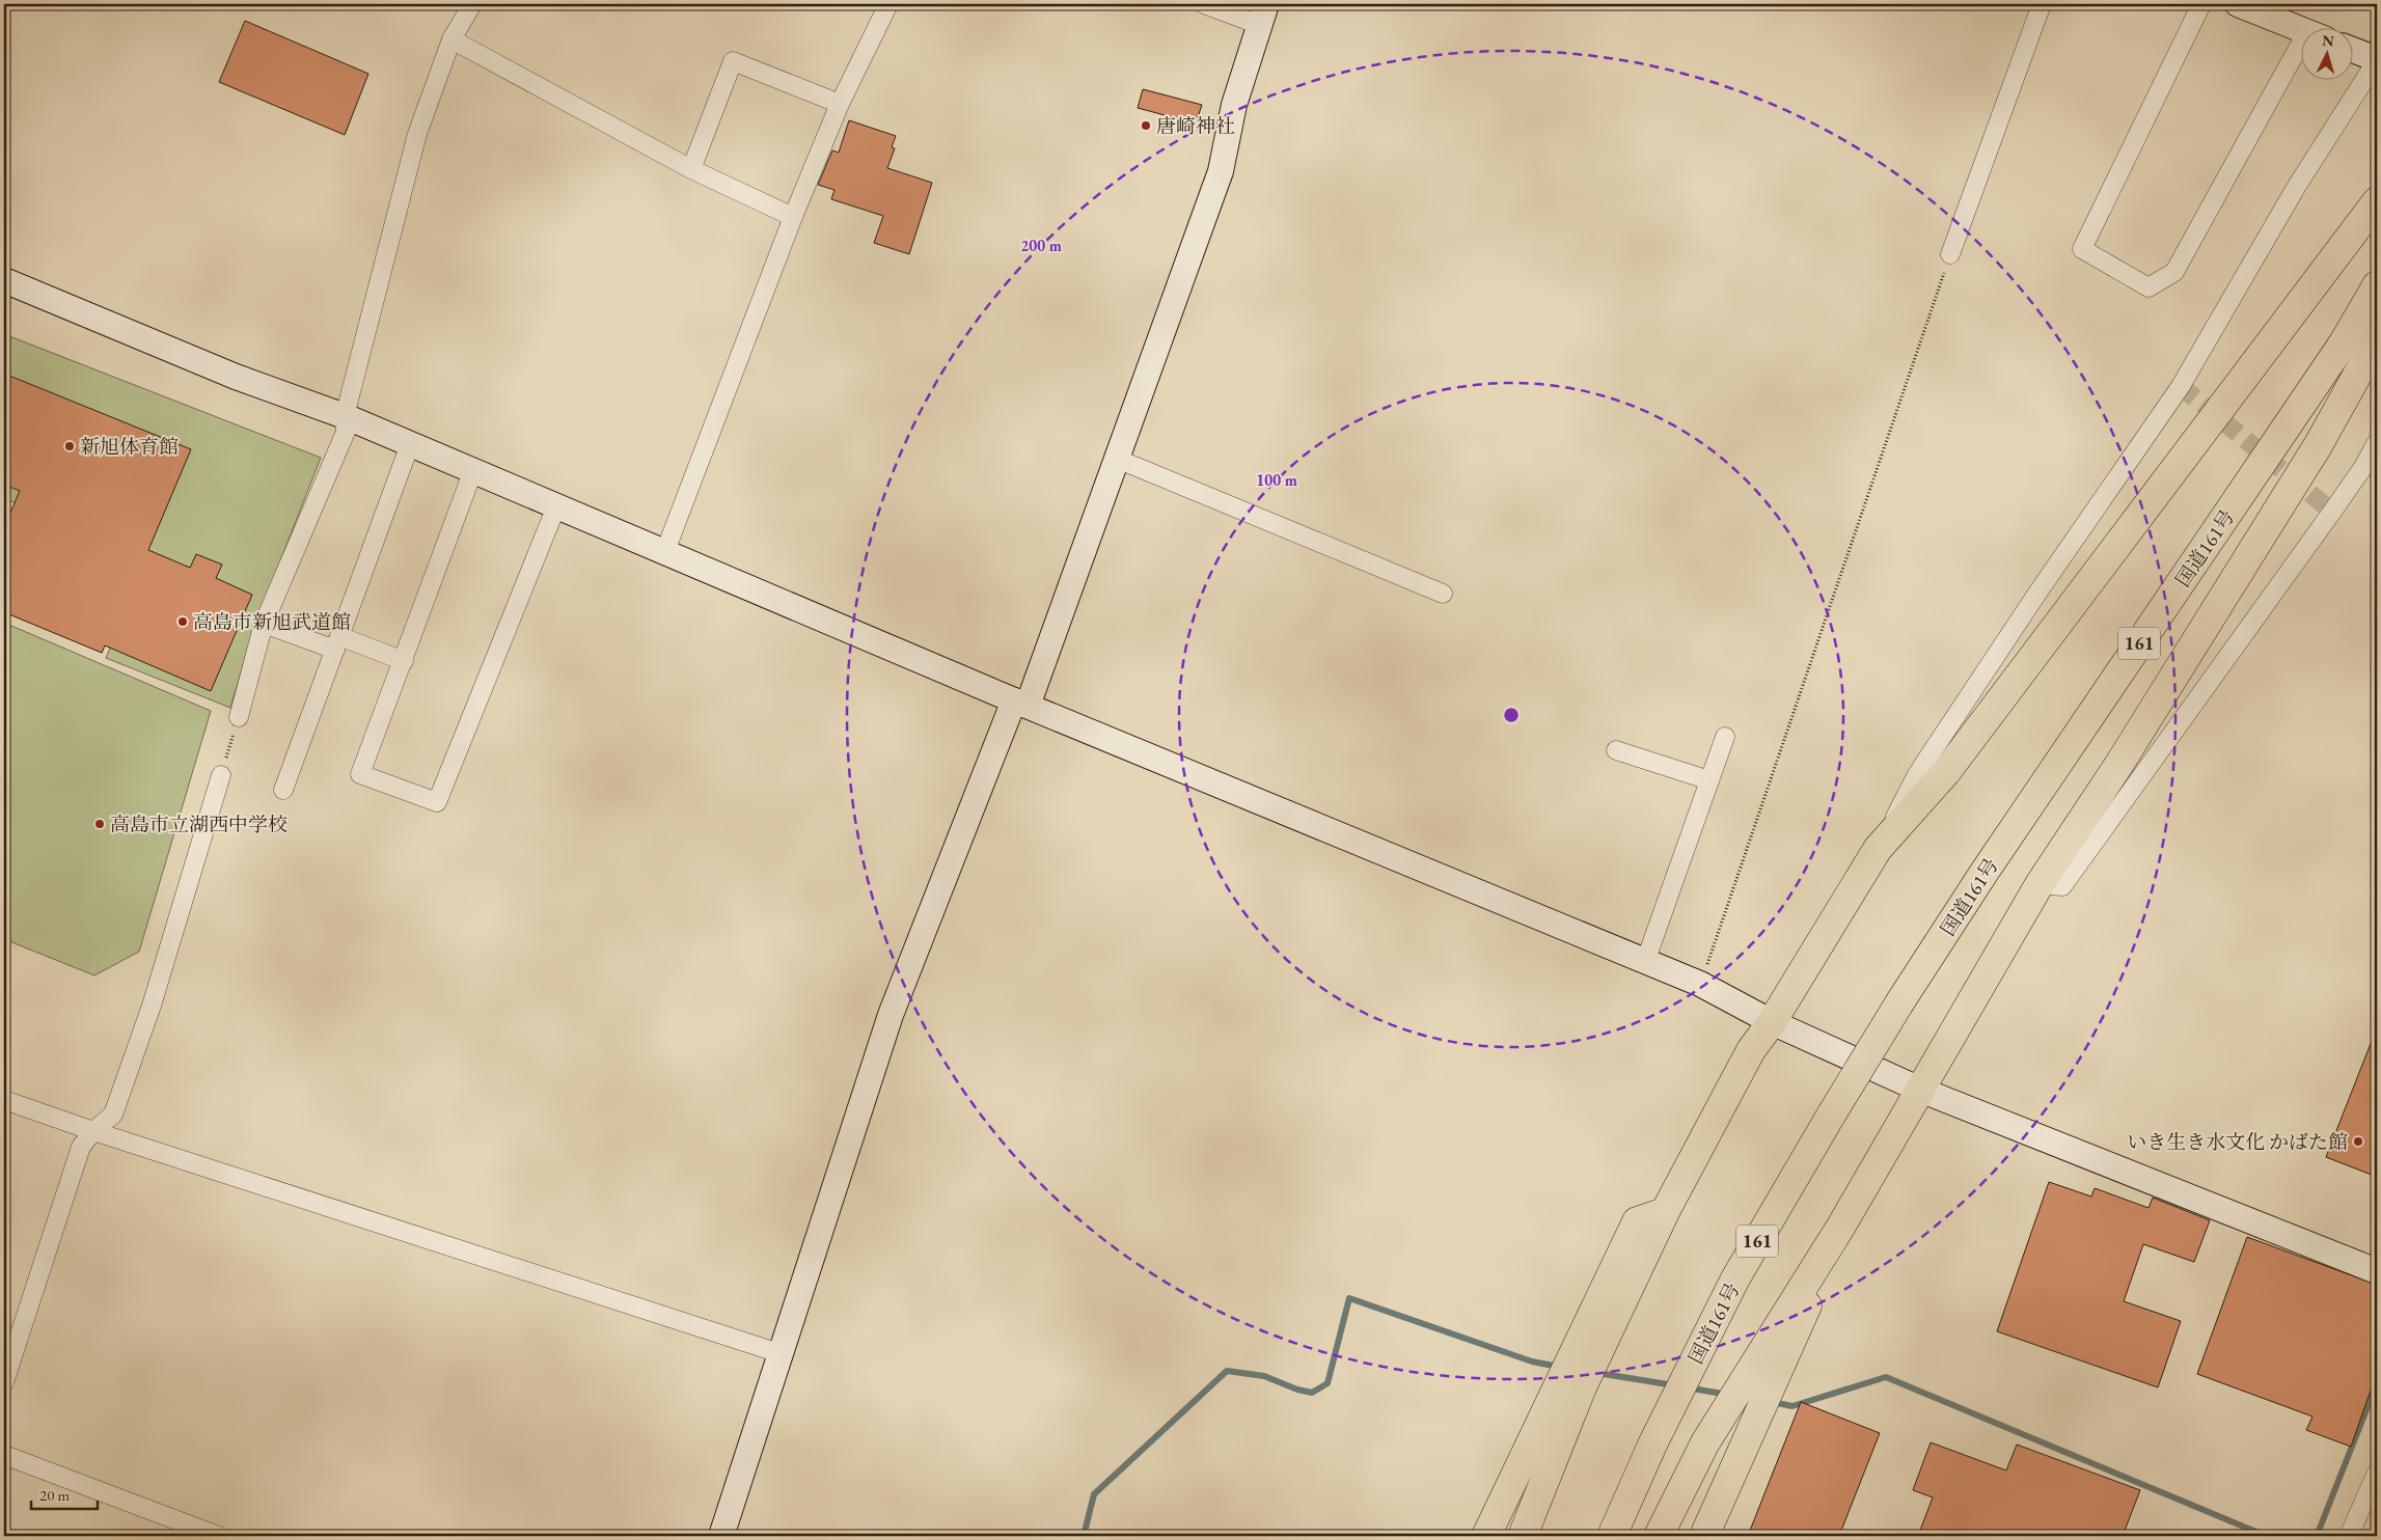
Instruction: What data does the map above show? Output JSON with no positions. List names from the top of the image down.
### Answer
{
  "streets": {
    "highway": ["国道161号", "161"]
  },
  "places": [
    "唐崎神社",
    "新旭体育館",
    "高島市新旭武道館",
    "高島市立湖西中学校",
    "いき生き水文化 かばた館"
  ],
  "scale_bar": "20 m",
  "north": "top",
  "rings": ["200 m", "100 m"]
}
